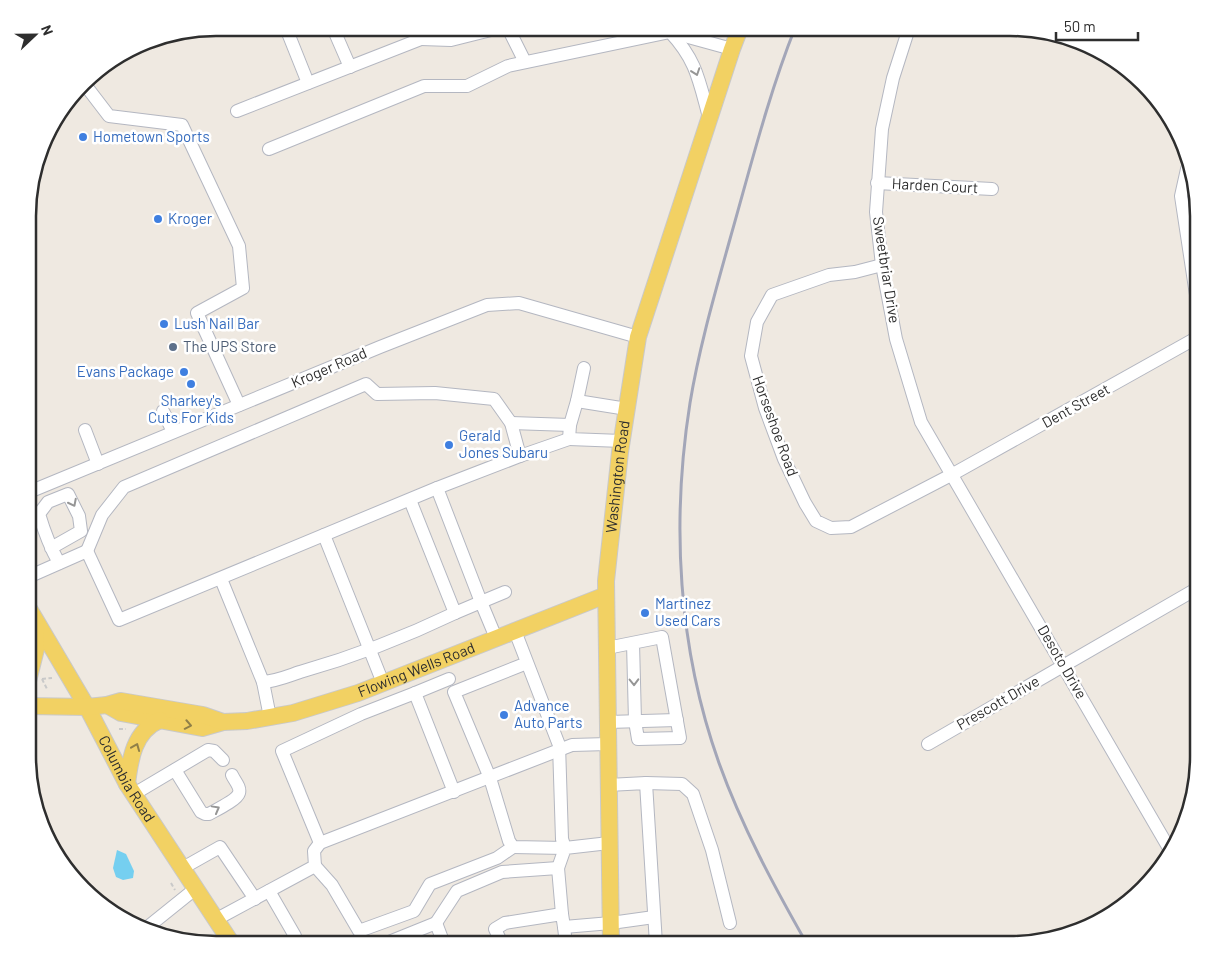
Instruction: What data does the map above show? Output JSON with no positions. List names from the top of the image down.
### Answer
{
  "streets": {
    "main road": ["Washington Road", "Flowing Wells Road", "Columbia Road"],
    "street": [
      "Harden Court",
      "Sweetbriar Drive",
      "Kroger Road",
      "Dent Street",
      "Horseshoe Road",
      "Desoto Drive",
      "Prescott Drive"
    ]
  },
  "crossings": [
    ["Harden Court", "Sweetbriar Drive"],
    ["Sweetbriar Drive", "Dent Street"],
    ["Sweetbriar Drive", "Horseshoe Road"],
    ["Sweetbriar Drive", "Desoto Drive"],
    ["Kroger Road", "Washington Road"],
    ["Dent Street", "Horseshoe Road"],
    ["Dent Street", "Desoto Drive"],
    ["Horseshoe Road", "Desoto Drive"],
    ["Washington Road", "Flowing Wells Road"],
    ["Desoto Drive", "Prescott Drive"],
    ["Flowing Wells Road", "Columbia Road"]
  ],
  "places": [
    "Hometown Sports",
    "Kroger",
    "Lush Nail Bar",
    "The UPS Store",
    "Evans Package",
    "Sharkey's Cuts For Kids",
    "Gerald Jones Subaru",
    "Martinez Used Cars",
    "Advance Auto Parts"
  ],
  "scale_bar": "50 m",
  "north": "right"
}
